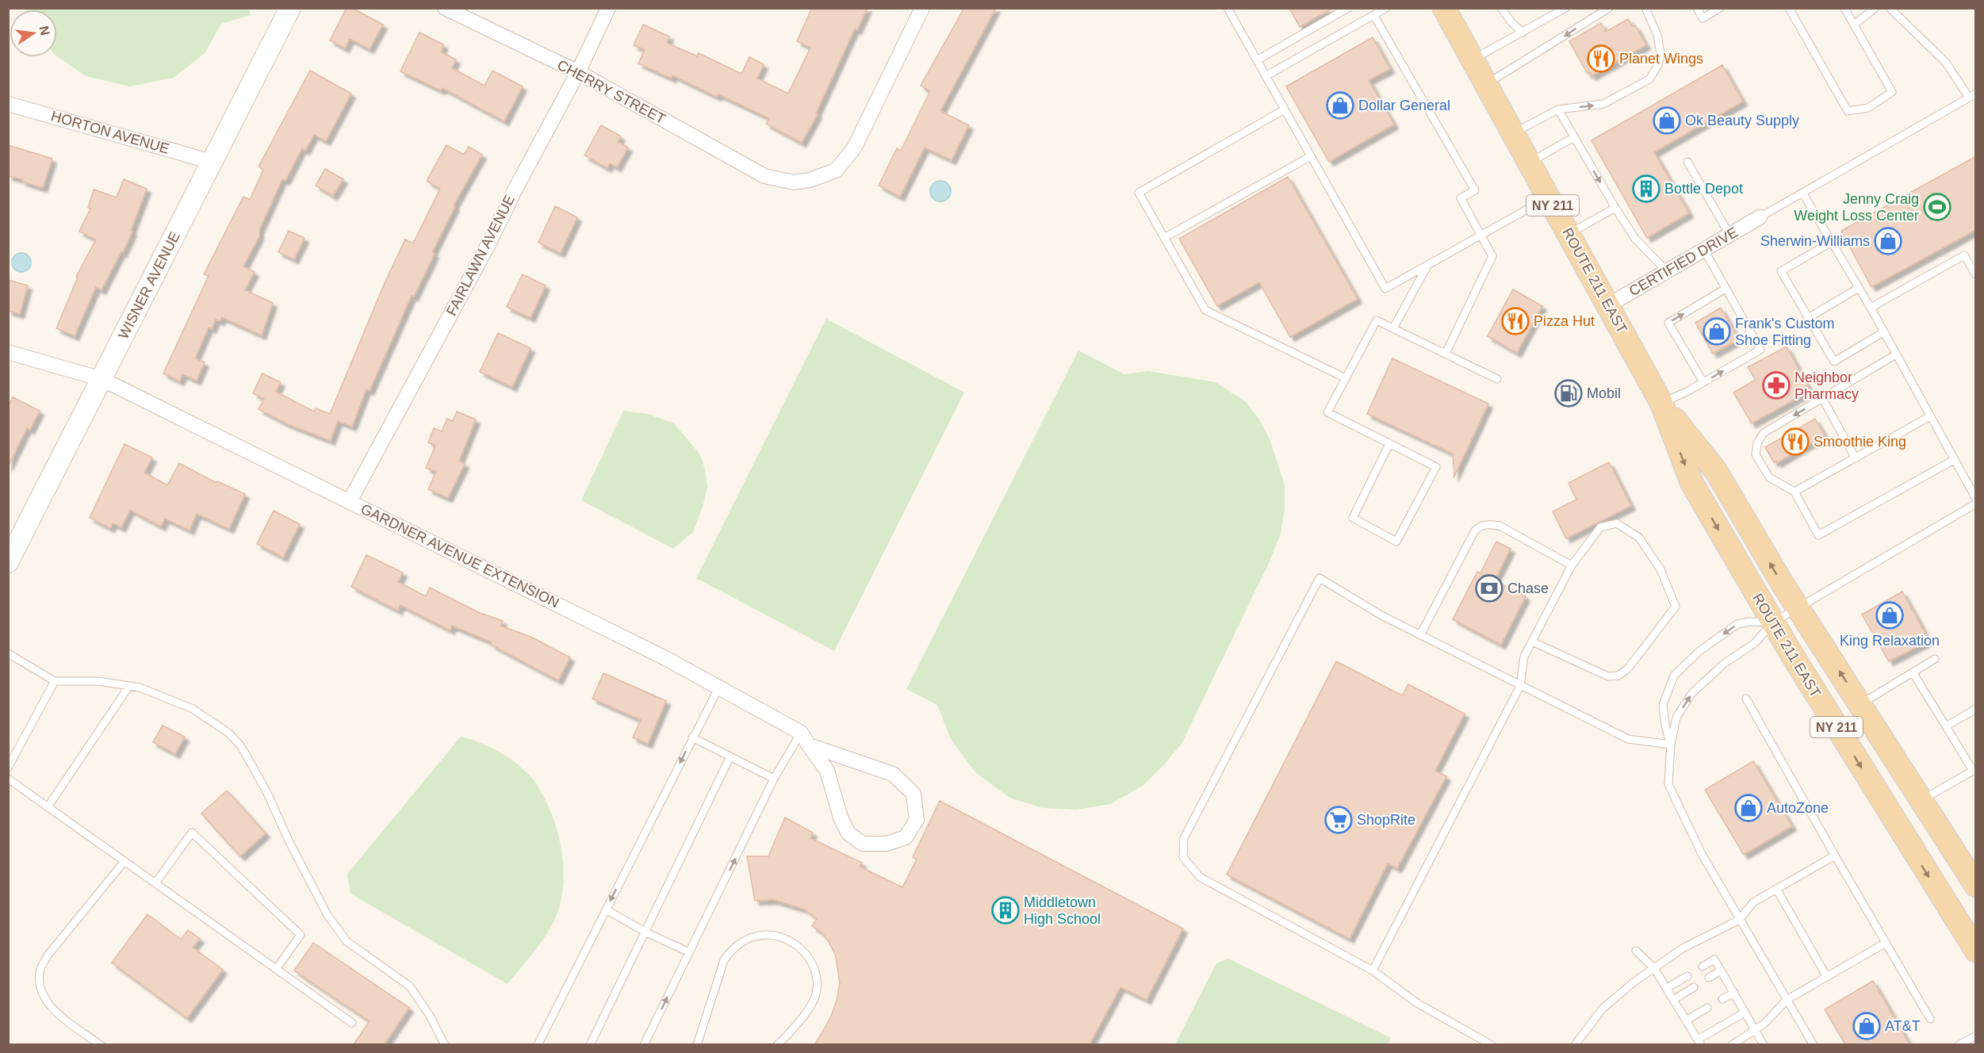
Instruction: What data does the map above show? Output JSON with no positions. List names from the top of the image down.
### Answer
{
  "streets": {
    "main road": ["NY 211", "ROUTE 211 EAST"],
    "street": [
      "CHERRY STREET",
      "HORTON AVENUE",
      "FAIRLAWN AVENUE",
      "CERTIFIED DRIVE",
      "WISNER AVENUE",
      "GARDNER AVENUE EXTENSION"
    ]
  },
  "crossings": [
    ["CHERRY STREET", "FAIRLAWN AVENUE"],
    ["HORTON AVENUE", "WISNER AVENUE"],
    ["FAIRLAWN AVENUE", "GARDNER AVENUE EXTENSION"],
    ["CERTIFIED DRIVE", "ROUTE 211 EAST"],
    ["WISNER AVENUE", "GARDNER AVENUE EXTENSION"]
  ],
  "places": {
    "restaurant": ["Planet Wings", "Pizza Hut", "Smoothie King"],
    "shop": [
      "Dollar General",
      "Ok Beauty Supply",
      "Sherwin-Williams",
      "Frank's Custom Shoe Fitting",
      "King Relaxation",
      "AutoZone",
      "AT&T"
    ],
    "building": ["Bottle Depot", "Middletown High School"],
    "sports": ["Jenny Craig Weight Loss Center"],
    "pharmacy": ["Neighbor Pharmacy"],
    "fuel station": ["Mobil"],
    "bank": ["Chase"],
    "supermarket": ["ShopRite"]
  },
  "north": "right"
}
